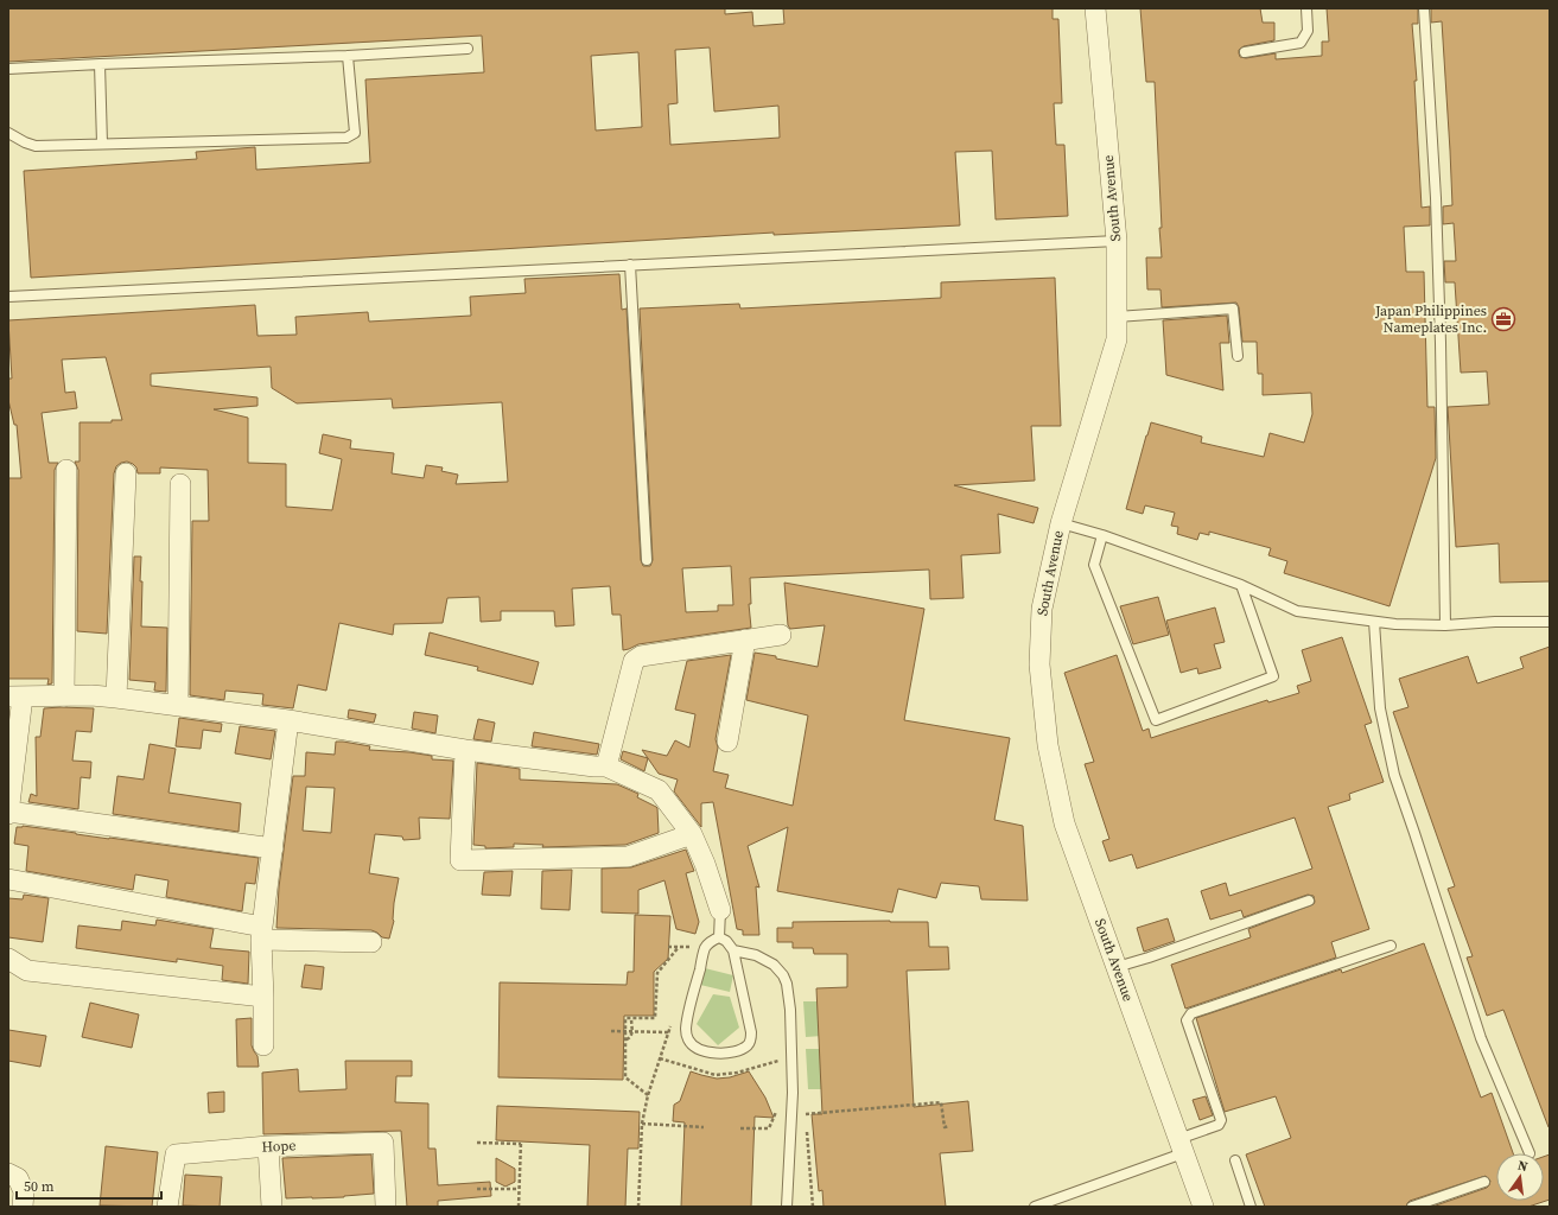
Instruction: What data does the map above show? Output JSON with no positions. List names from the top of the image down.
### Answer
{
  "streets": {
    "street": ["South Avenue", "Hope"]
  },
  "places": {
    "office": ["Japan Philippines Nameplates Inc."]
  },
  "scale_bar": "50 m",
  "north": "top"
}
